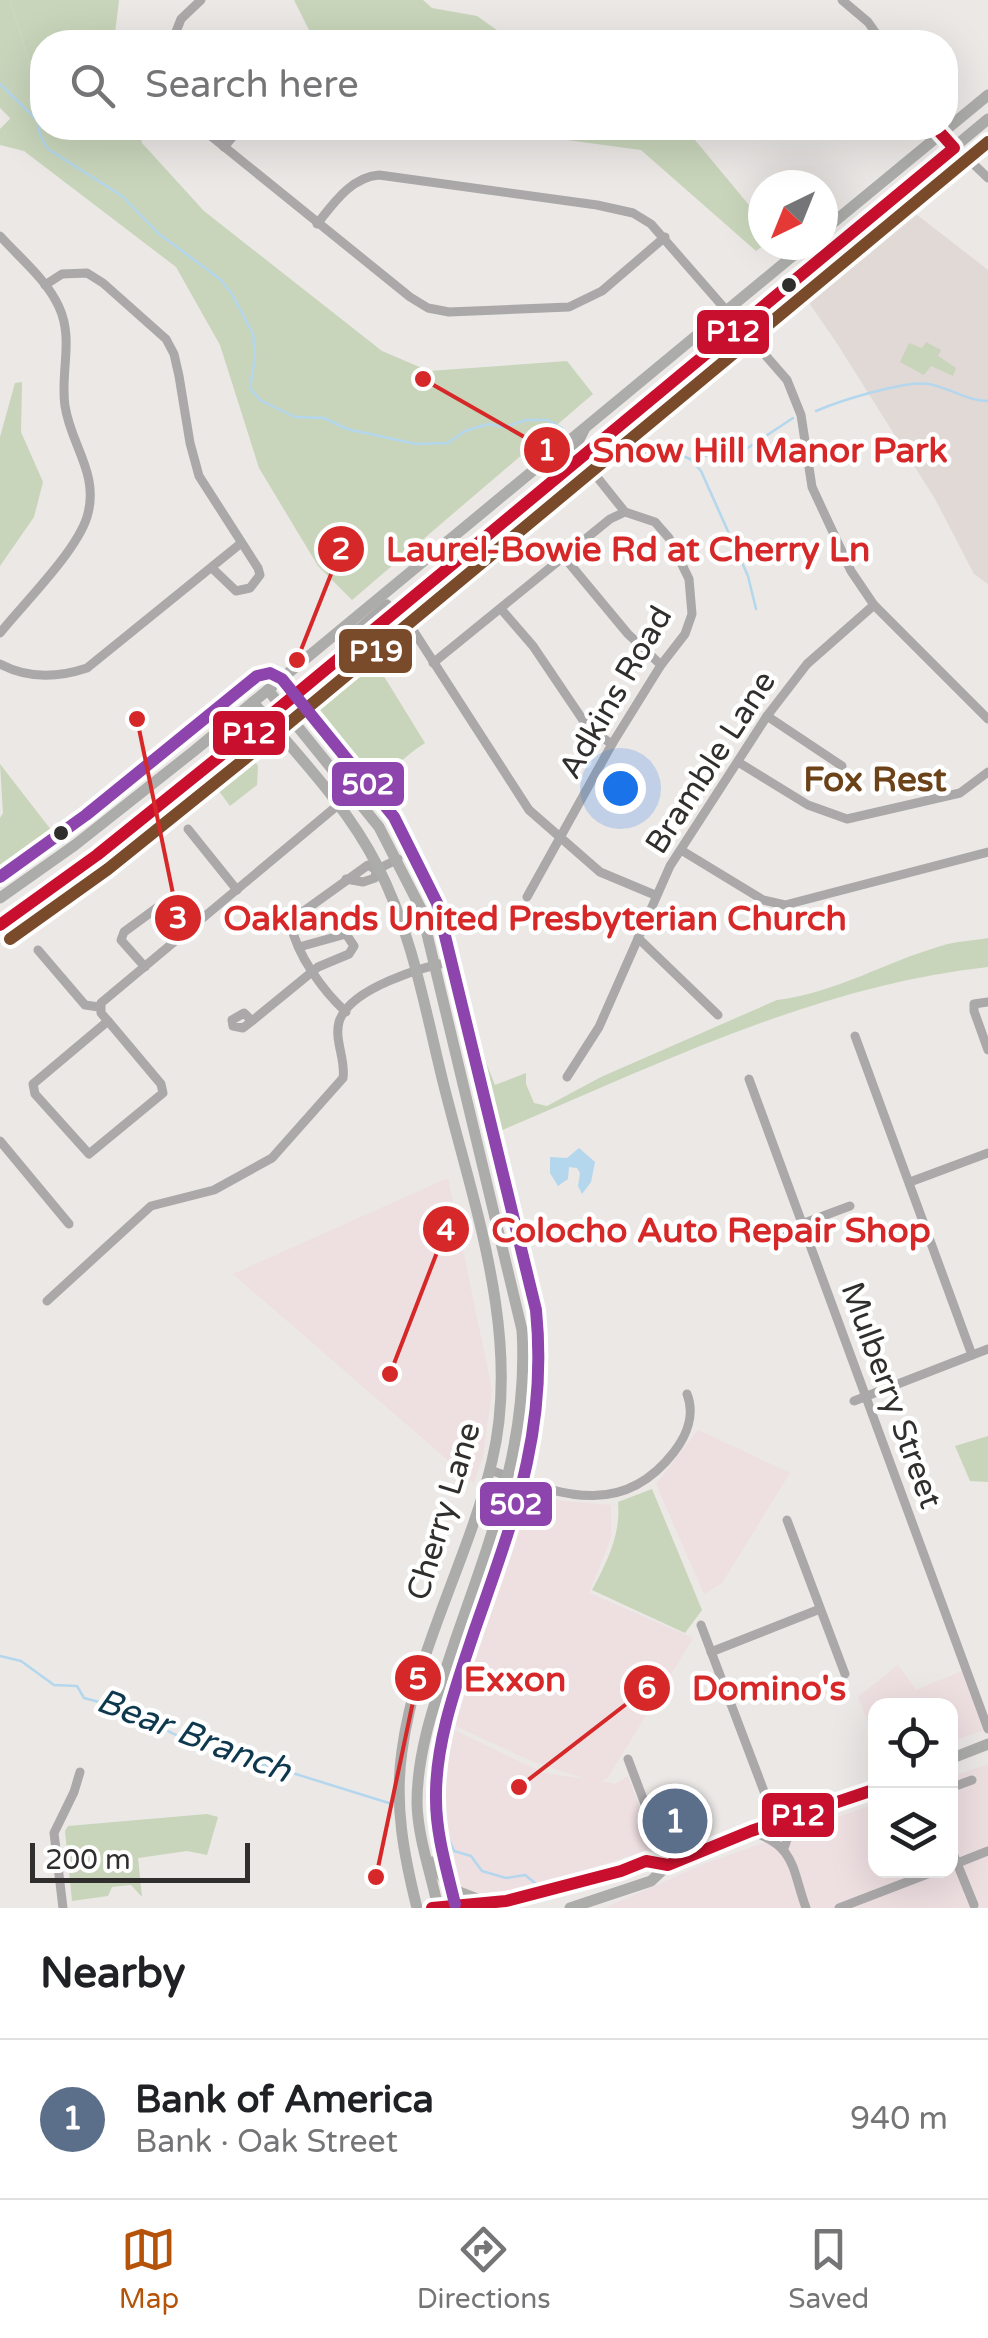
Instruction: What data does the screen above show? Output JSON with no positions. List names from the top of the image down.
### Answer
{
  "streets": {
    "main road": ["Cherry Lane"],
    "street": ["Adkins Road", "Bramble Lane", "Mulberry Street"]
  },
  "districts": ["Fox Rest"],
  "water": ["Bear Branch"],
  "places": [
    "Snow Hill Manor Park",
    "Laurel-Bowie Rd at Cherry Ln",
    "Oaklands United Presbyterian Church",
    "Colocho Auto Repair Shop",
    "Domino's",
    "Exxon"
  ],
  "lines": ["transit line P12", "transit line P19", "transit line 502"],
  "scale_bar": "200 m",
  "north": "bottom left",
  "page": {
    "search": "Search here",
    "pins": "1",
    "scale": "200 m",
    "heading": "Nearby",
    "list": [
      {
        "mark": "1",
        "name": "Bank of America",
        "note": "Bank · Oak Street",
        "value": "940 m"
      }
    ],
    "nav": ["Map", "Directions", "Saved"]
  }
}
